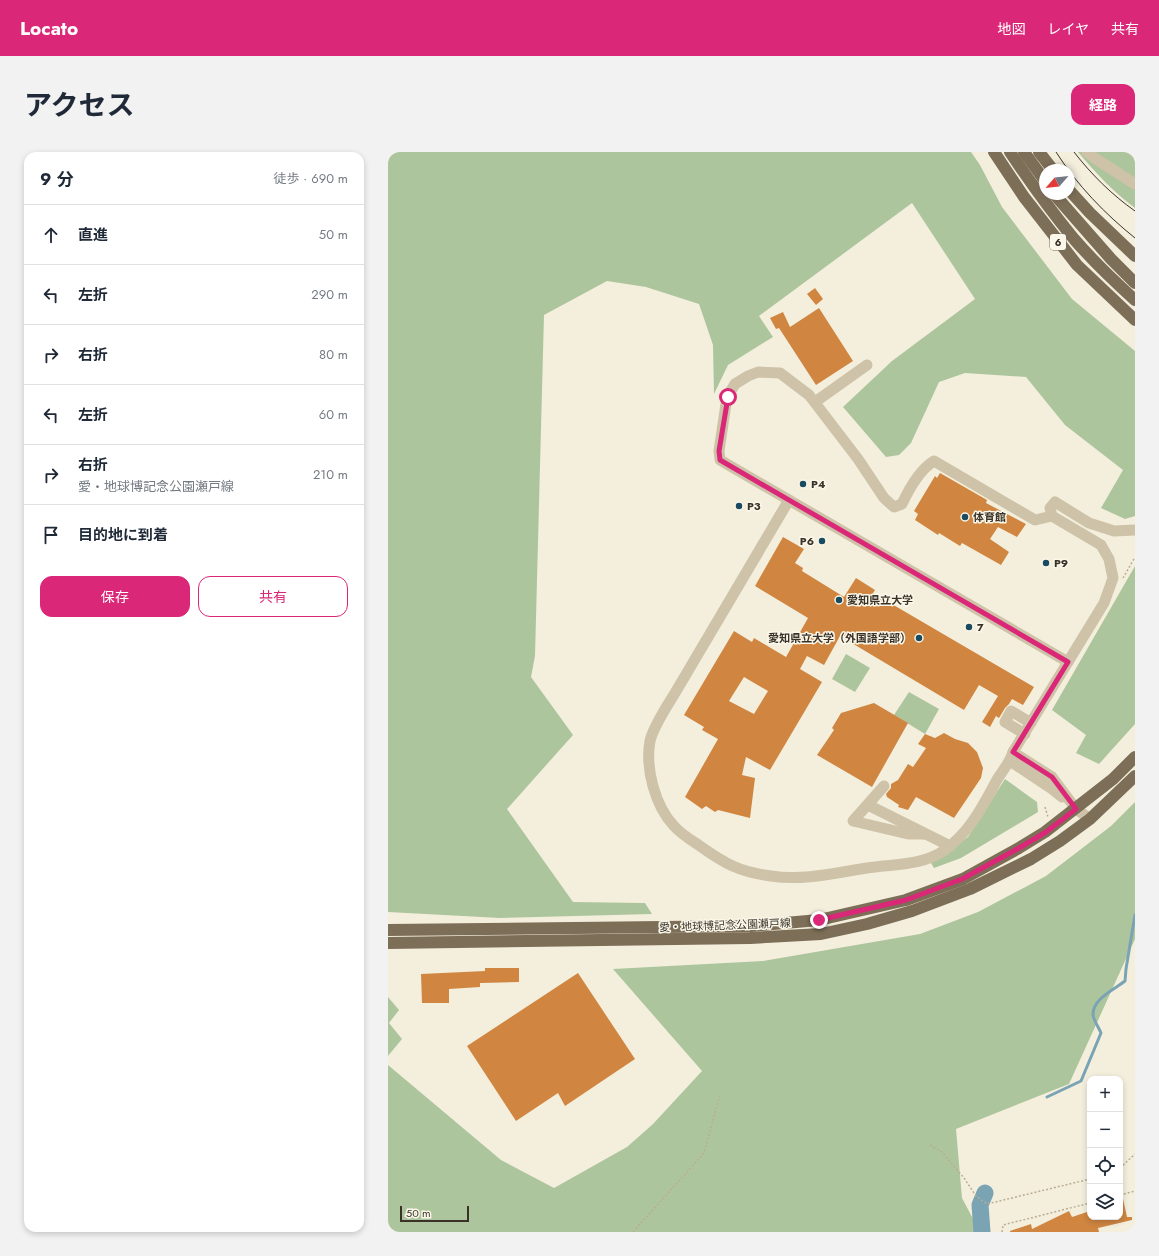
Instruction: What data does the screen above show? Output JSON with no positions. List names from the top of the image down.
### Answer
{
  "streets": {
    "main road": ["6", "愛・地球博記念公園瀬戸線"]
  },
  "places": [
    "P4",
    "P3",
    "体育館",
    "P6",
    "P9",
    "愛知県立大学",
    "7",
    "愛知県立大学（外国語学部）"
  ],
  "scale_bar": "50 m",
  "north": "bottom left",
  "page": {
    "header": "Locato",
    "nav": ["地図", "レイヤ", "共有"],
    "title": "アクセス",
    "buttons": [
      "経路",
      ["保存", "共有"]
    ],
    "heading": ["9 分", "徒歩 · 690 m"],
    "list": [
      ["直進", "50 m"],
      ["左折", "290 m"],
      ["右折", "80 m"],
      ["左折", "60 m"],
      ["右折", "愛・地球博記念公園瀬戸線", "210 m"],
      "目的地に到着"
    ],
    "map_buttons": ["+", "−"],
    "scale": "50 m"
  }
}
